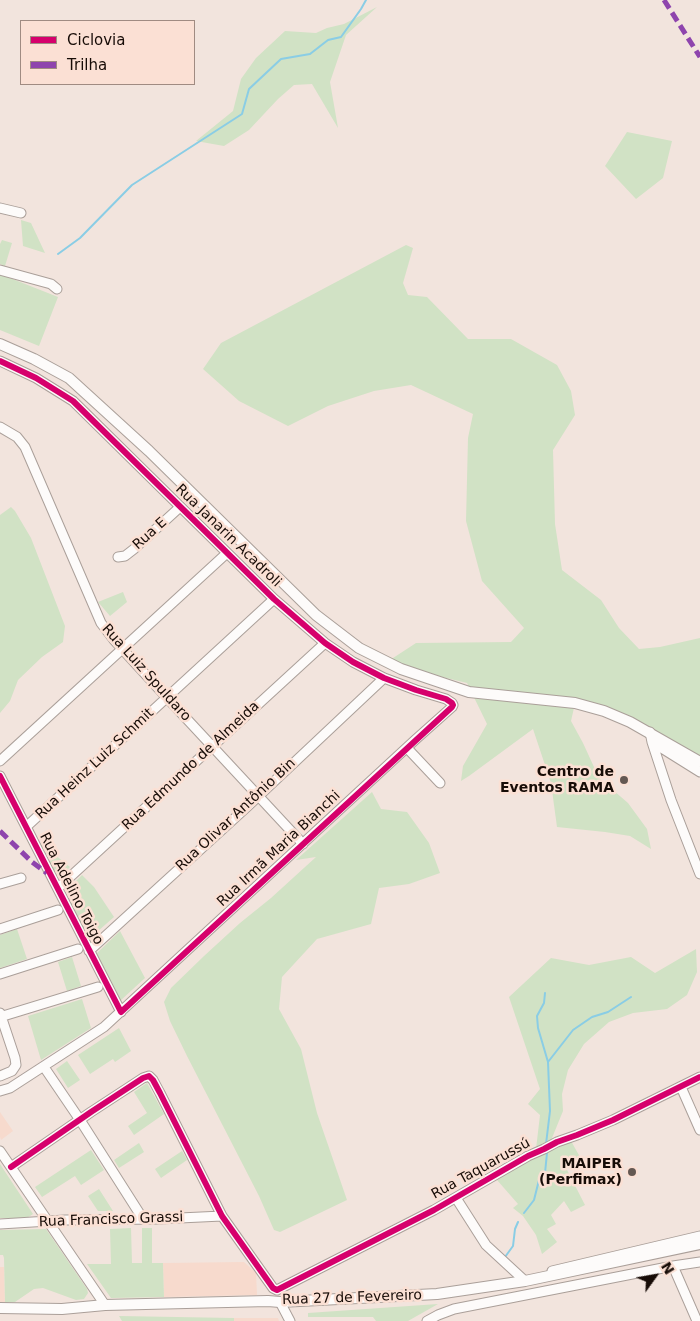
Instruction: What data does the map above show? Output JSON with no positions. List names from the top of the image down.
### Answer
{
  "streets": {
    "main road": ["Rua 27 de Fevereiro"],
    "street": [
      "Rua E",
      "Rua Janarin Acadroli",
      "Rua Luiz Spuldaro",
      "Rua Heinz Luiz Schmit",
      "Rua Edmundo de Almeida",
      "Rua Olivar Antônio Bin",
      "Rua Irmã Maria Bianchi",
      "Rua Adelino Toigo",
      "Rua Taquarussú",
      "Rua Francisco Grassi"
    ]
  },
  "crossings": [
    ["Rua E", "Rua Janarin Acadroli"],
    ["Rua Janarin Acadroli", "Rua Heinz Luiz Schmit"],
    ["Rua Janarin Acadroli", "Rua Edmundo de Almeida"],
    ["Rua Janarin Acadroli", "Rua Olivar Antônio Bin"],
    ["Rua Janarin Acadroli", "Rua Irmã Maria Bianchi"],
    ["Rua Luiz Spuldaro", "Rua Heinz Luiz Schmit"],
    ["Rua Luiz Spuldaro", "Rua Edmundo de Almeida"],
    ["Rua Luiz Spuldaro", "Rua Olivar Antônio Bin"],
    ["Rua Luiz Spuldaro", "Rua Irmã Maria Bianchi"],
    ["Rua Heinz Luiz Schmit", "Rua Adelino Toigo"],
    ["Rua Edmundo de Almeida", "Rua Adelino Toigo"],
    ["Rua Olivar Antônio Bin", "Rua Adelino Toigo"],
    ["Rua Irmã Maria Bianchi", "Rua Adelino Toigo"]
  ],
  "places": ["Centro de Eventos RAMA", "MAIPER (Perfimax)"],
  "legend": ["Ciclovia", "Trilha"],
  "north": "top right"
}
